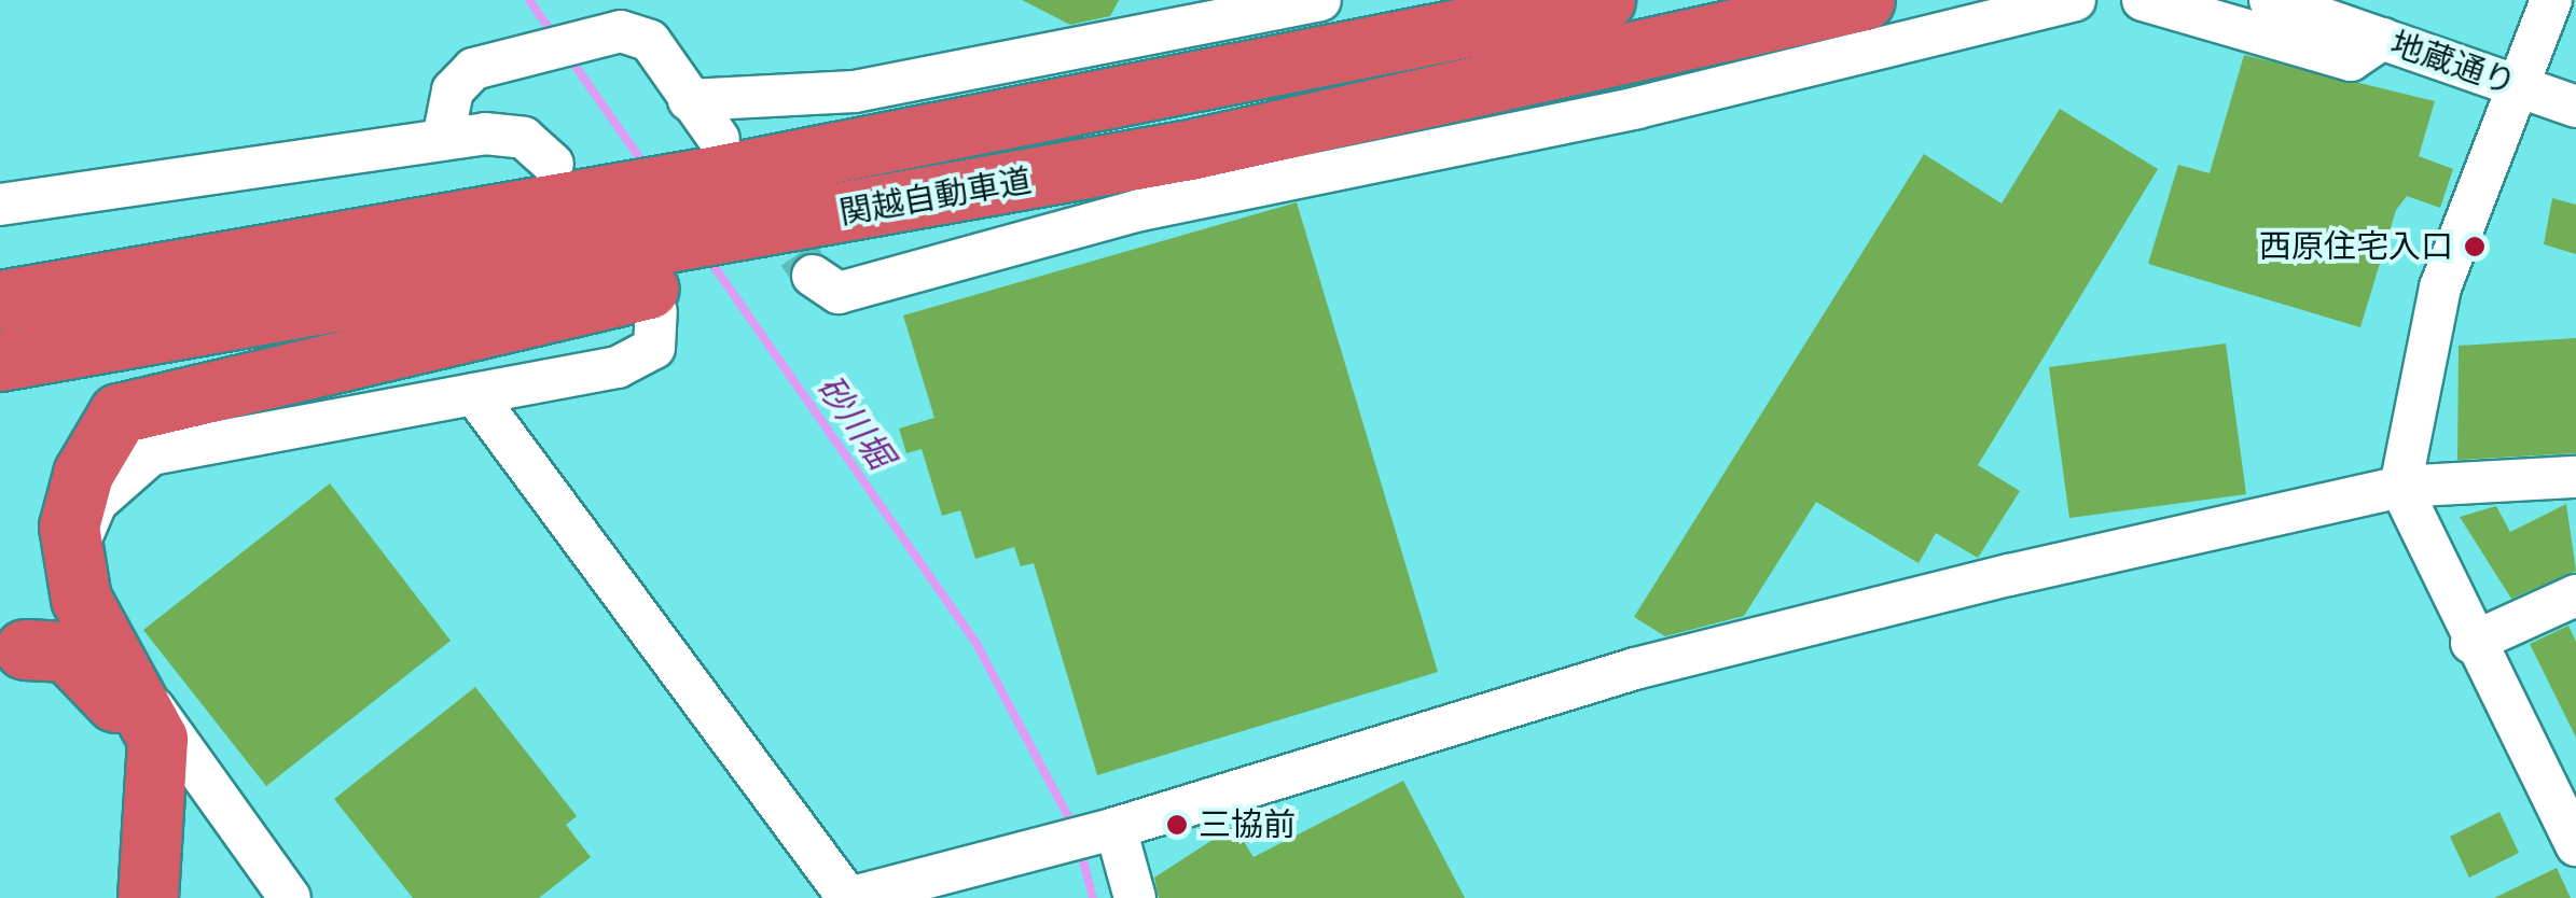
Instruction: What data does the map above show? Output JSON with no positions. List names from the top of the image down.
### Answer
{
  "streets": {
    "highway": ["関越自動車道"],
    "street": ["地蔵通り"]
  },
  "water": ["砂川堀"],
  "places": ["西原住宅入口", "三協前"]
}
